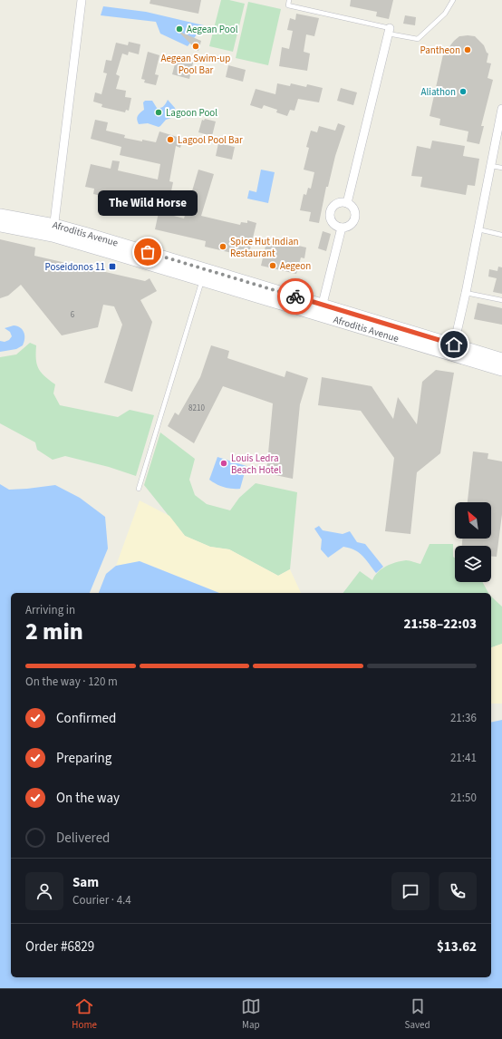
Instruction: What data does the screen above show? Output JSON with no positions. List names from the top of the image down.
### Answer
{
  "streets": {
    "main road": ["Afroditis Avenue"]
  },
  "places": {
    "other": [
      "Aegean Pool",
      "Aegean Swim-up Pool Bar",
      "Pantheon",
      "Aliathon",
      "Lagoon Pool",
      "Lagool Pool Bar",
      "Spice Hut Indian Restaurant",
      "The Wild Horse",
      "Aegeon",
      "Louis Ledra Beach Hotel"
    ],
    "transit": ["Poseidonos 11"]
  },
  "house_numbers": ["6", "8210"],
  "north": "top left",
  "page": {
    "bubble": "The Wild Horse",
    "heading": ["2 min", "Arriving in", "21:58–22:03"],
    "panel": [
      "Sam",
      "Courier · 4.4",
      "Order #6829",
      "$13.62"
    ],
    "bar": "On the way · 120 m",
    "list": [
      ["Confirmed", "21:36"],
      ["Preparing", "21:41"],
      ["On the way", "21:50"],
      "Delivered"
    ],
    "tabs": ["Home", "Map", "Saved"]
  }
}
